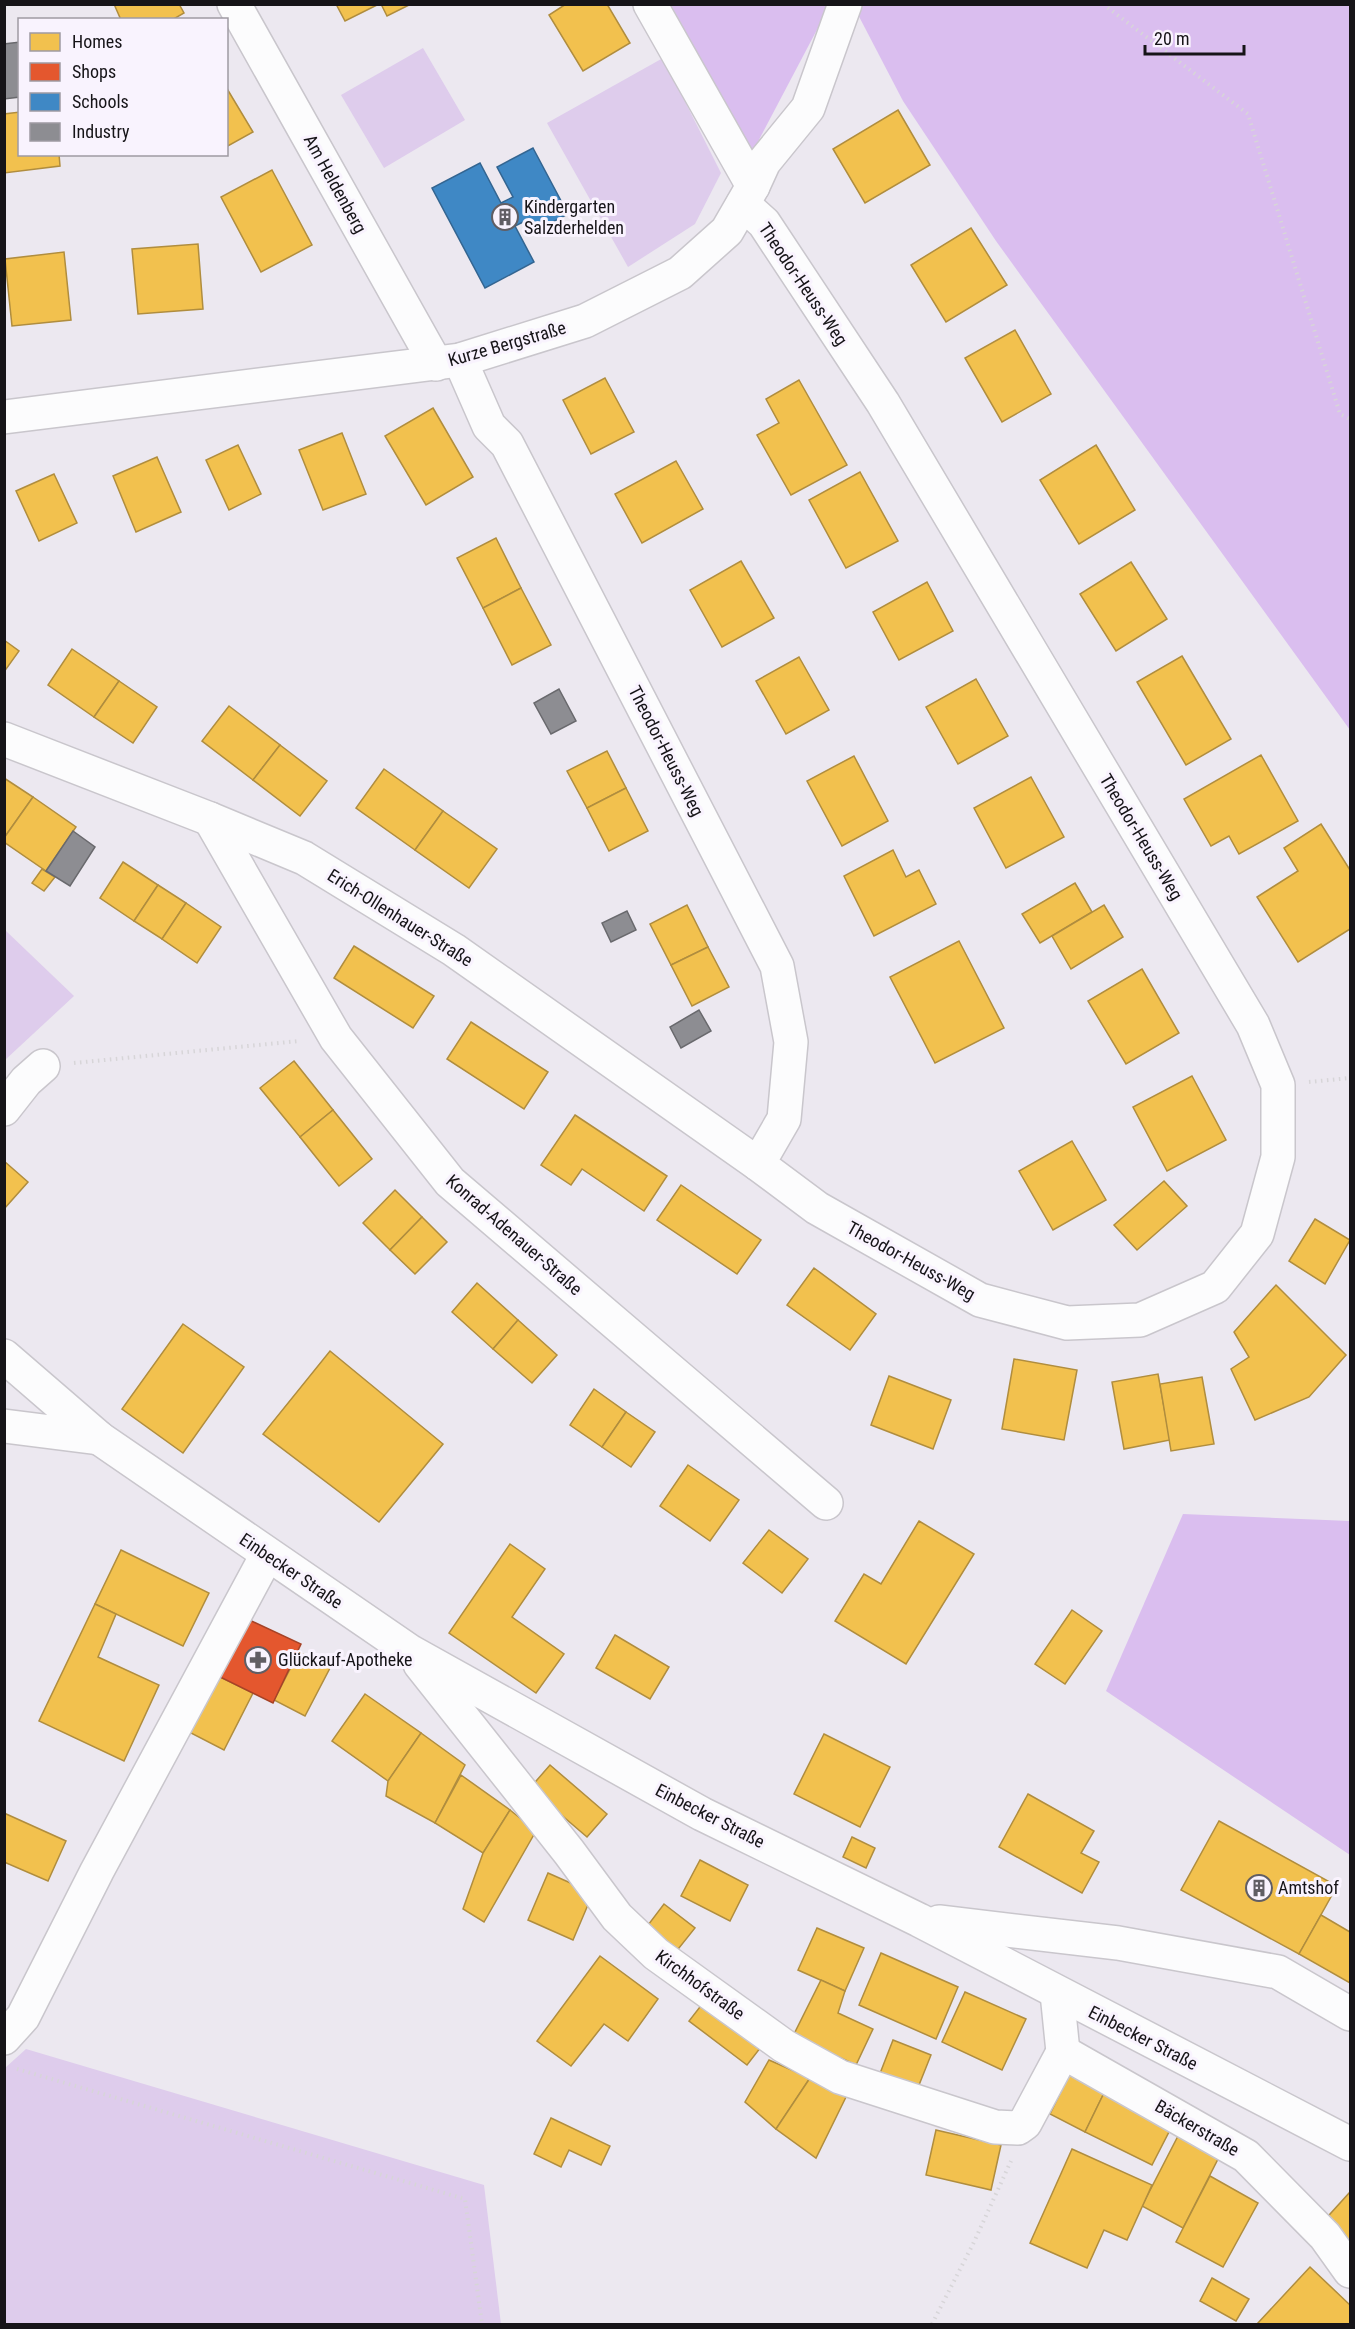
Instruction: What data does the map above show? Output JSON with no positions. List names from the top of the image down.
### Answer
{
  "streets": {
    "street": [
      "Am Heldenberg",
      "Theodor-Heuss-Weg",
      "Kurze Bergstraße",
      "Erich-Ollenhauer-Straße",
      "Konrad-Adenauer-Straße",
      "Einbecker Straße",
      "Kirchhofstraße",
      "Bäckerstraße"
    ]
  },
  "crossings": [
    ["Am Heldenberg", "Theodor-Heuss-Weg"],
    ["Am Heldenberg", "Kurze Bergstraße"],
    ["Theodor-Heuss-Weg", "Kurze Bergstraße"],
    ["Theodor-Heuss-Weg", "Erich-Ollenhauer-Straße"],
    ["Erich-Ollenhauer-Straße", "Konrad-Adenauer-Straße"],
    ["Einbecker Straße", "Kirchhofstraße"]
  ],
  "places": {
    "building": ["Kindergarten Salzderhelden", "Amtshof"],
    "pharmacy": ["Glückauf-Apotheke"]
  },
  "legend": [
    "Homes",
    "Shops",
    "Schools",
    "Industry"
  ],
  "scale_bar": "20 m"
}
